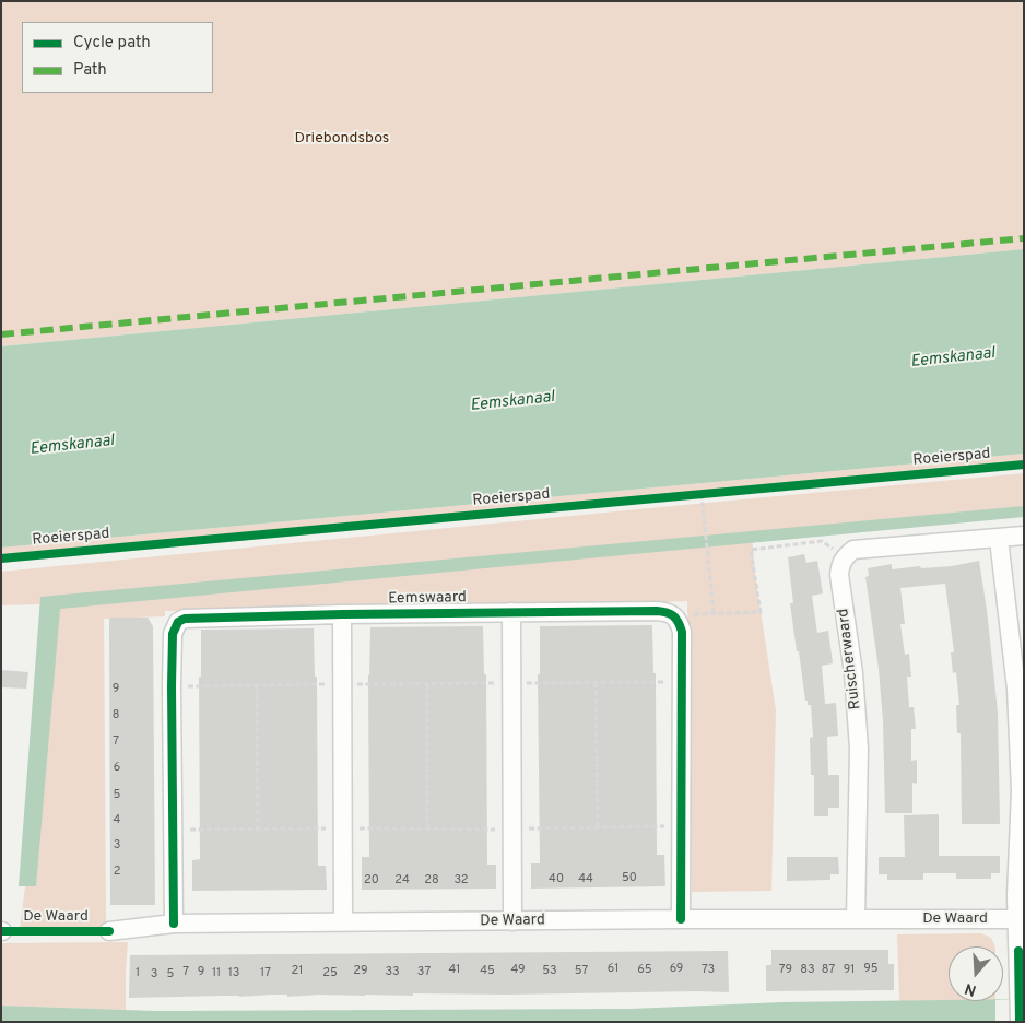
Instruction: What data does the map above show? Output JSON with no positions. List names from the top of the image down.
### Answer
{
  "streets": {
    "street": ["Eemswaard", "Ruischerwaard", "De Waard"],
    "cycle path": ["Roeierspad"]
  },
  "crossings": [
    ["Eemswaard", "De Waard"],
    ["Ruischerwaard", "De Waard"]
  ],
  "water": ["Eemskanaal"],
  "parks": ["Driebondsbos"],
  "house_numbers": [
    "9",
    "8",
    "7",
    "6",
    "5",
    "4",
    "3",
    "2",
    "50",
    "40",
    "44",
    "20",
    "24",
    "28",
    "32",
    "61",
    "69",
    "95",
    "41",
    "49",
    "65",
    "73",
    "79",
    "83",
    "87",
    "91",
    "21",
    "29",
    "45",
    "53",
    "57",
    "7",
    "9",
    "33",
    "37",
    "1",
    "11",
    "13",
    "17",
    "25",
    "3",
    "5"
  ],
  "legend": ["Cycle path", "Path"],
  "north": "bottom"
}
